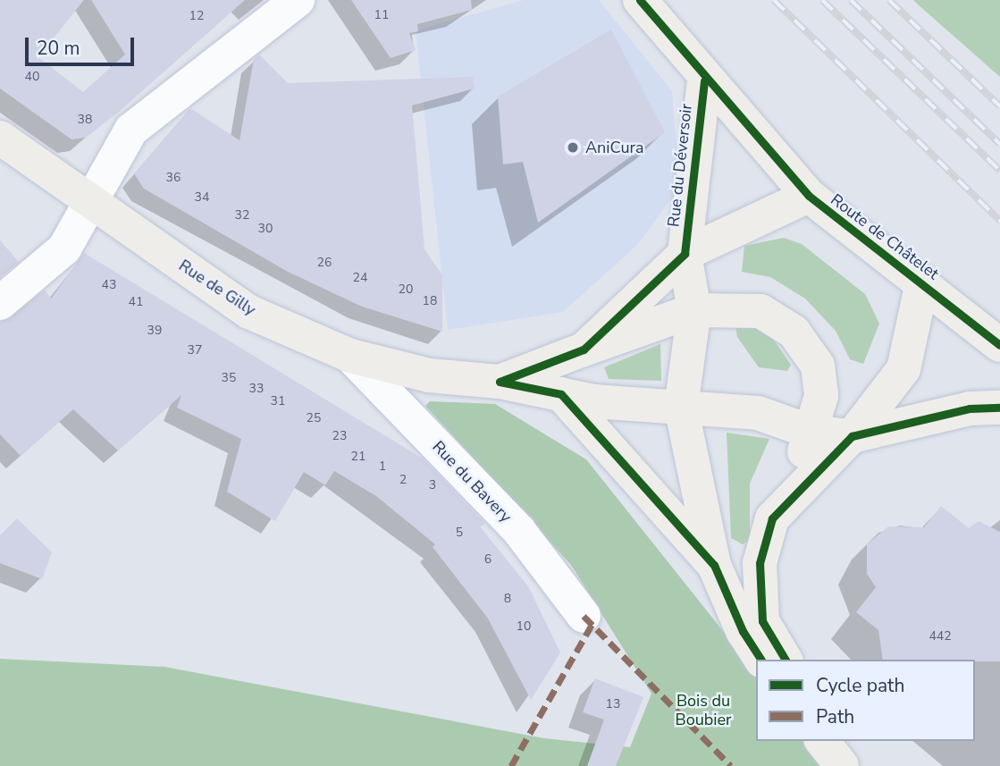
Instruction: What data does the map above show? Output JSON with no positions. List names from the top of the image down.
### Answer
{
  "streets": {
    "main road": ["Rue du Déversoir", "Route de Châtelet", "Rue de Gilly"],
    "street": ["Rue du Bavery"]
  },
  "crossings": [
    ["Rue du Déversoir", "Route de Châtelet"],
    ["Rue du Déversoir", "Rue de Gilly"],
    ["Rue de Gilly", "Rue du Bavery"]
  ],
  "parks": ["Bois du Boubier"],
  "places": ["AniCura"],
  "house_numbers": [
    "11",
    "12",
    "40",
    "38",
    "36",
    "34",
    "32",
    "30",
    "26",
    "24",
    "43",
    "20",
    "18",
    "41",
    "39",
    "37",
    "35",
    "33",
    "31",
    "25",
    "23",
    "21",
    "1",
    "2",
    "3",
    "5",
    "6",
    "8",
    "10",
    "442",
    "13"
  ],
  "legend": ["Cycle path", "Path"],
  "scale_bar": "20 m"
}
